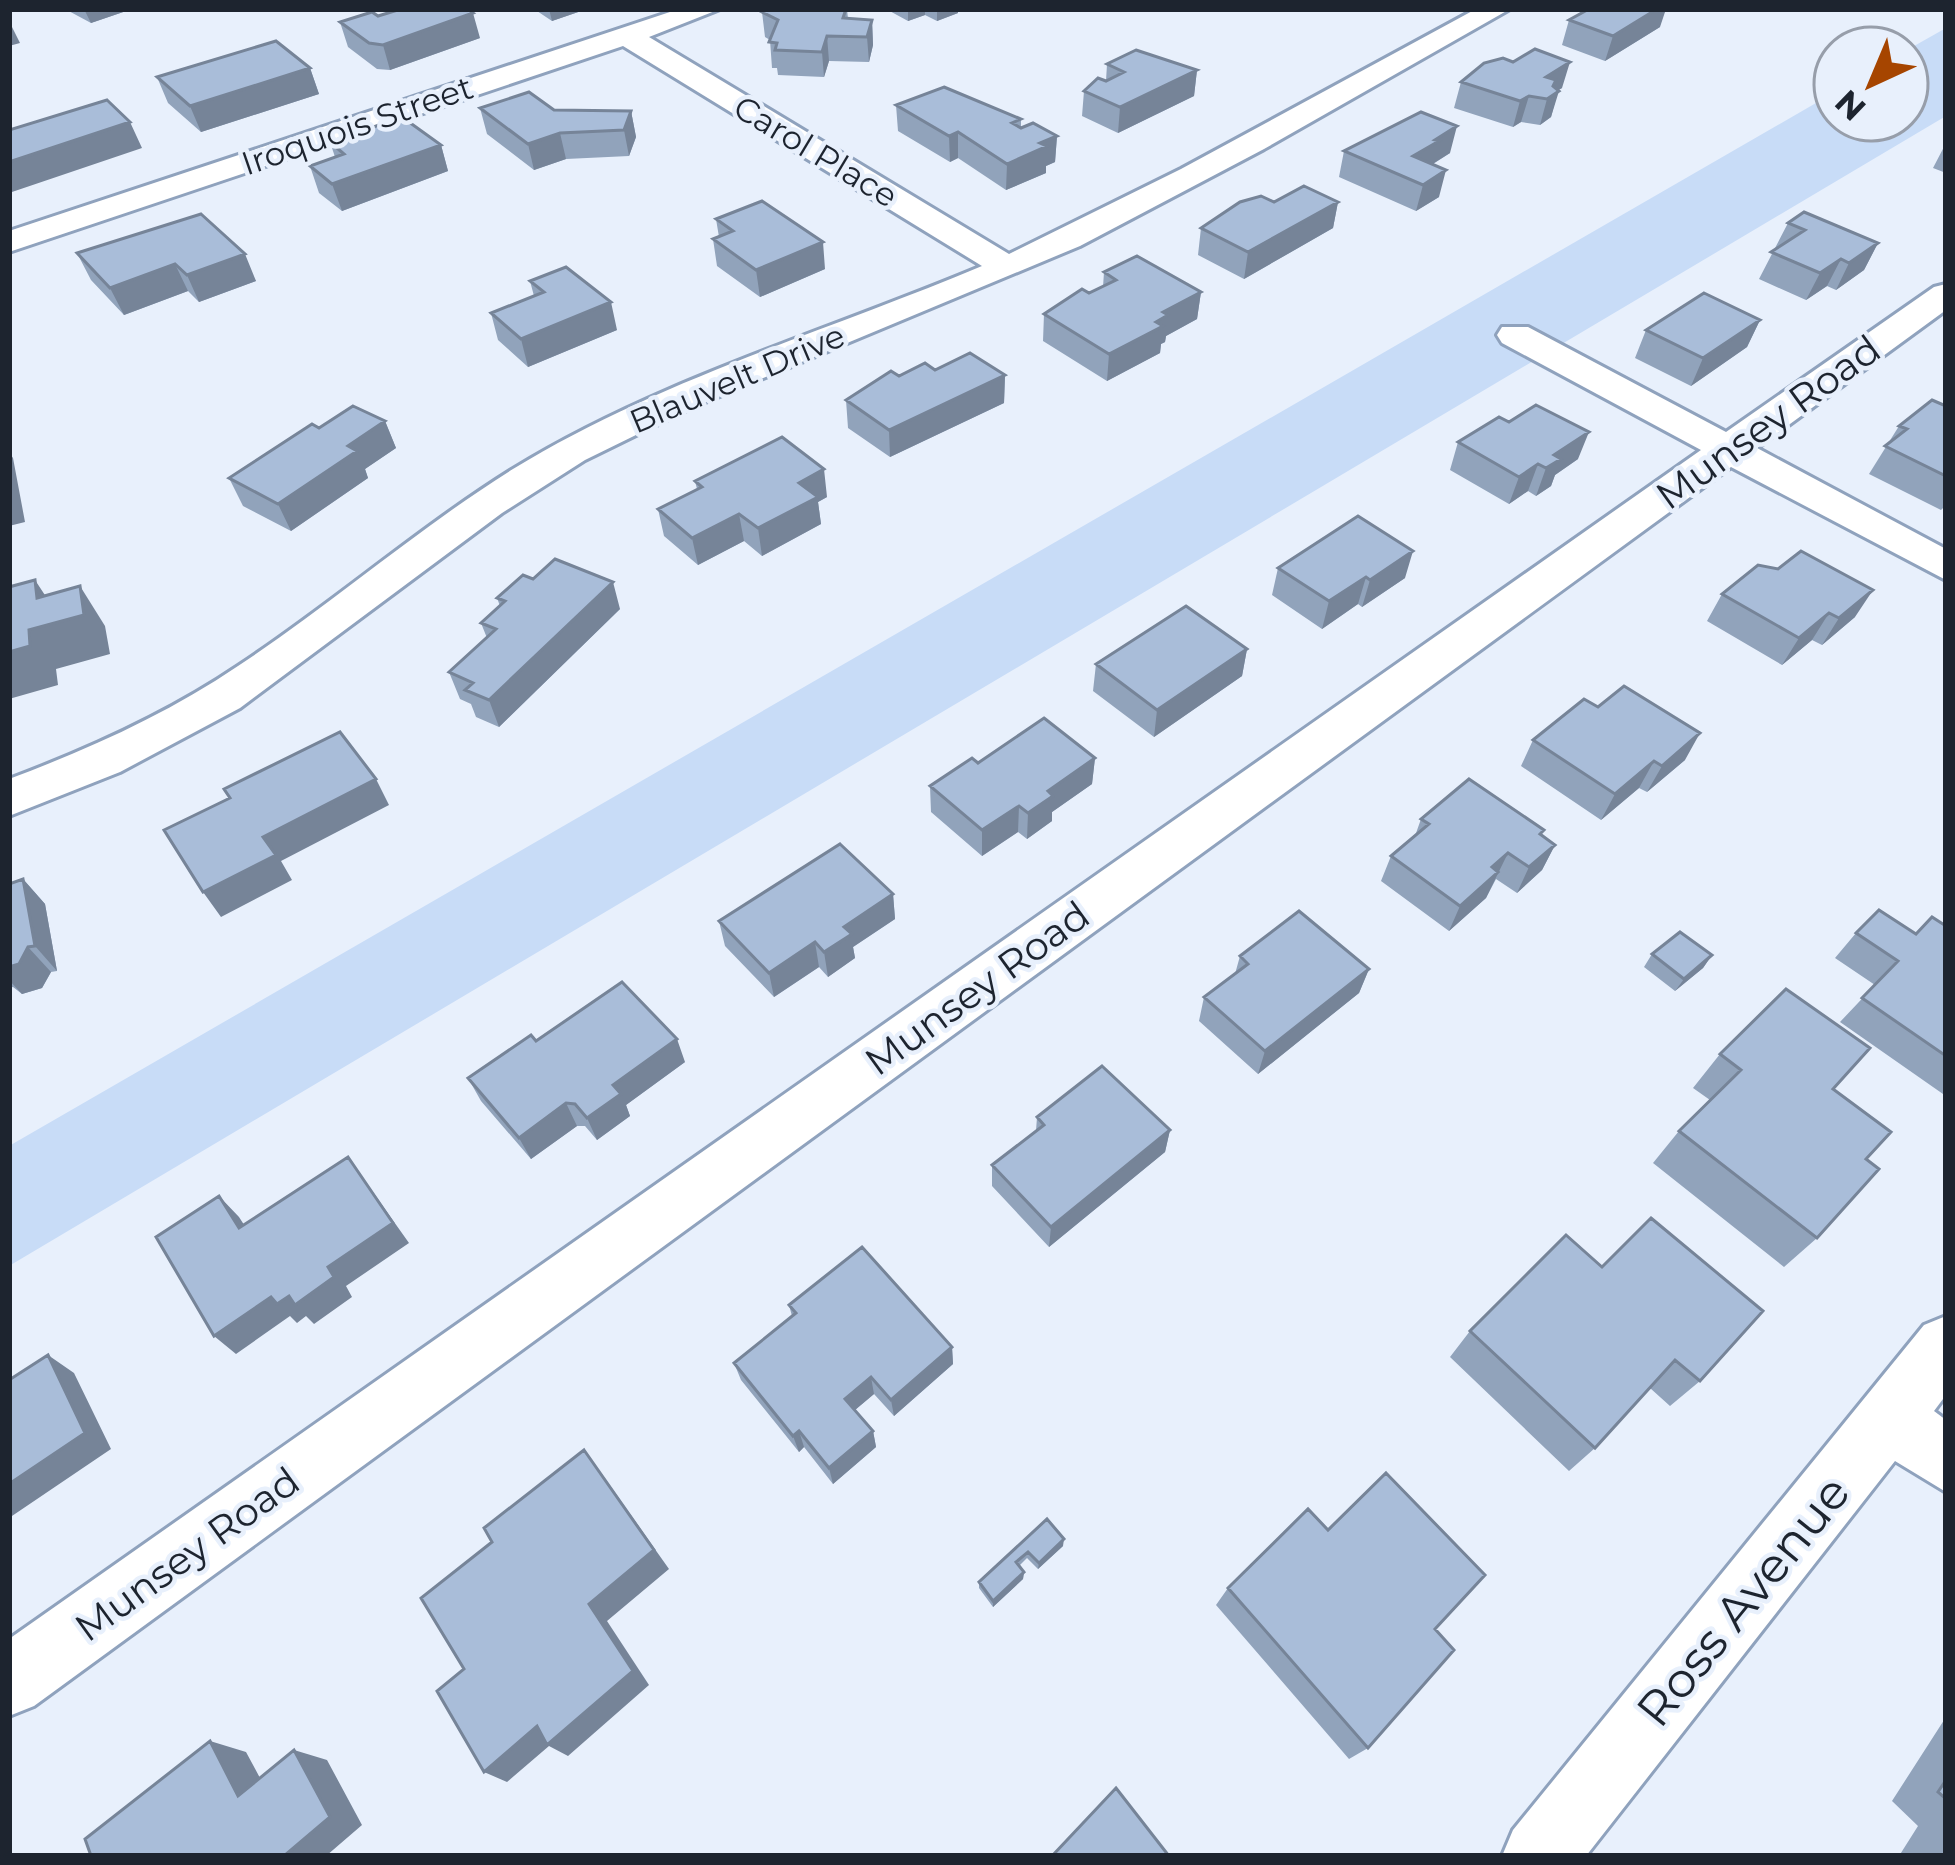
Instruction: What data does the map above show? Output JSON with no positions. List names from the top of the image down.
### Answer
{
  "streets": {
    "street": [
      "Iroquois Street",
      "Carol Place",
      "Blauvelt Drive",
      "Munsey Road",
      "Ross Avenue"
    ]
  },
  "crossings": [
    ["Iroquois Street", "Carol Place"],
    ["Carol Place", "Blauvelt Drive"]
  ],
  "north": "bottom left"
}
